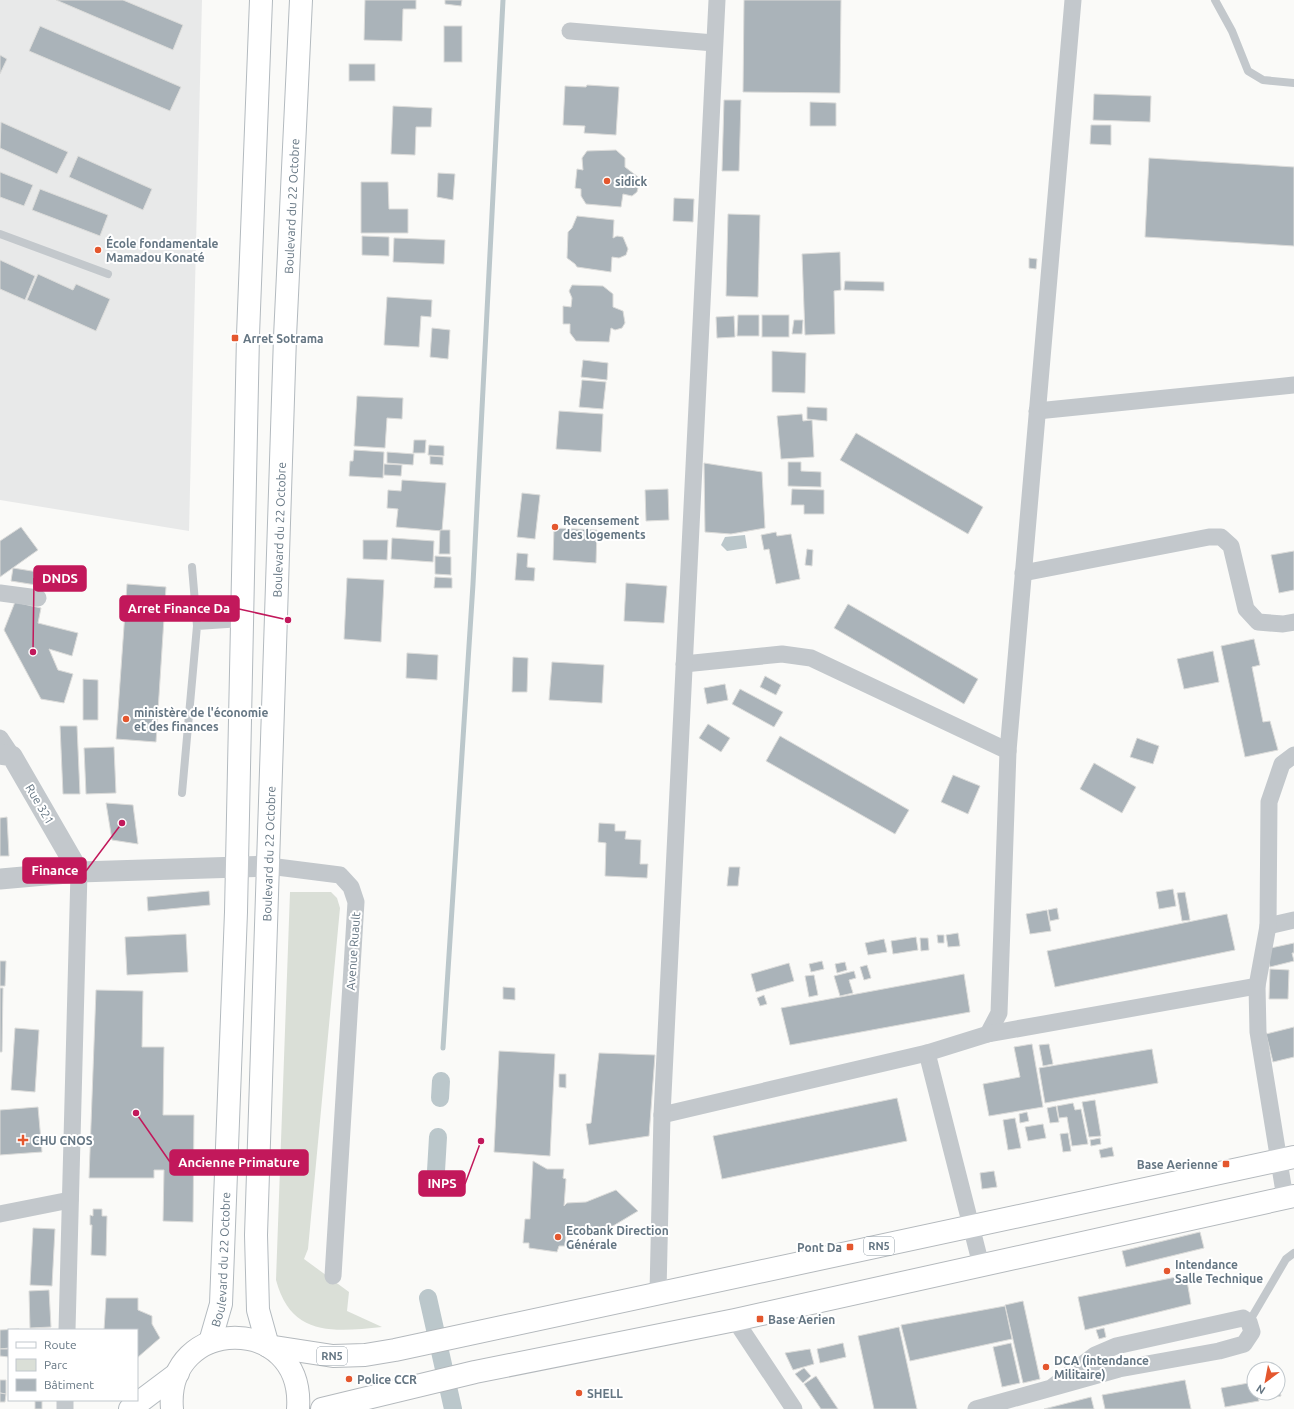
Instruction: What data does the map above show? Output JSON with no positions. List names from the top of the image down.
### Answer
{
  "streets": {
    "main road": ["Boulevard du 22 Octobre", "RN5"],
    "street": ["Rue 321", "Avenue Ruault"]
  },
  "crossings": [
    ["Boulevard du 22 Octobre", "Avenue Ruault"],
    ["Boulevard du 22 Octobre", "RN5"],
    ["Rue 321", "Avenue Ruault"]
  ],
  "places": {
    "other": [
      "sidick",
      "École fondamentale Mamadou Konaté",
      "Recensement des logements",
      "Arret Finance Da",
      "DNDS",
      "ministère de l'économie et des finances",
      "Finance",
      "Ancienne Primature",
      "INPS",
      "Ecobank Direction Générale",
      "Intendance Salle Technique",
      "DCA (intendance Militaire)",
      "Police CCR",
      "SHELL"
    ],
    "transit": [
      "Arret Sotrama",
      "Base Aerienne",
      "Pont Da",
      "Base Aerien"
    ],
    "health": ["CHU CNOS"]
  },
  "legend": ["Route", "Parc", "Bâtiment"],
  "north": "bottom left"
}
